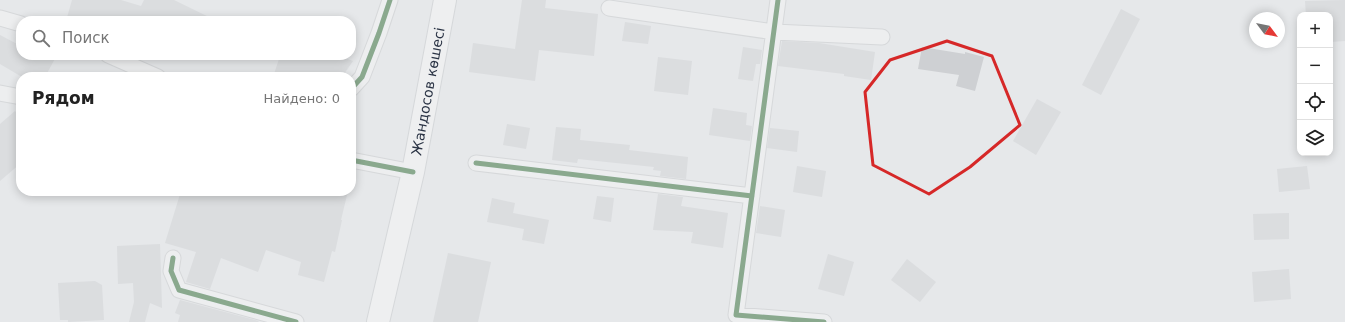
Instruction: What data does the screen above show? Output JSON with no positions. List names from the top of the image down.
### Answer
{
  "streets": {
    "main road": ["Жандосов көшесі"]
  },
  "north": "bottom right",
  "page": {
    "map_buttons": ["+", "−"],
    "search": "Поиск",
    "heading": ["Рядом", "Найдено: 0"]
  }
}
